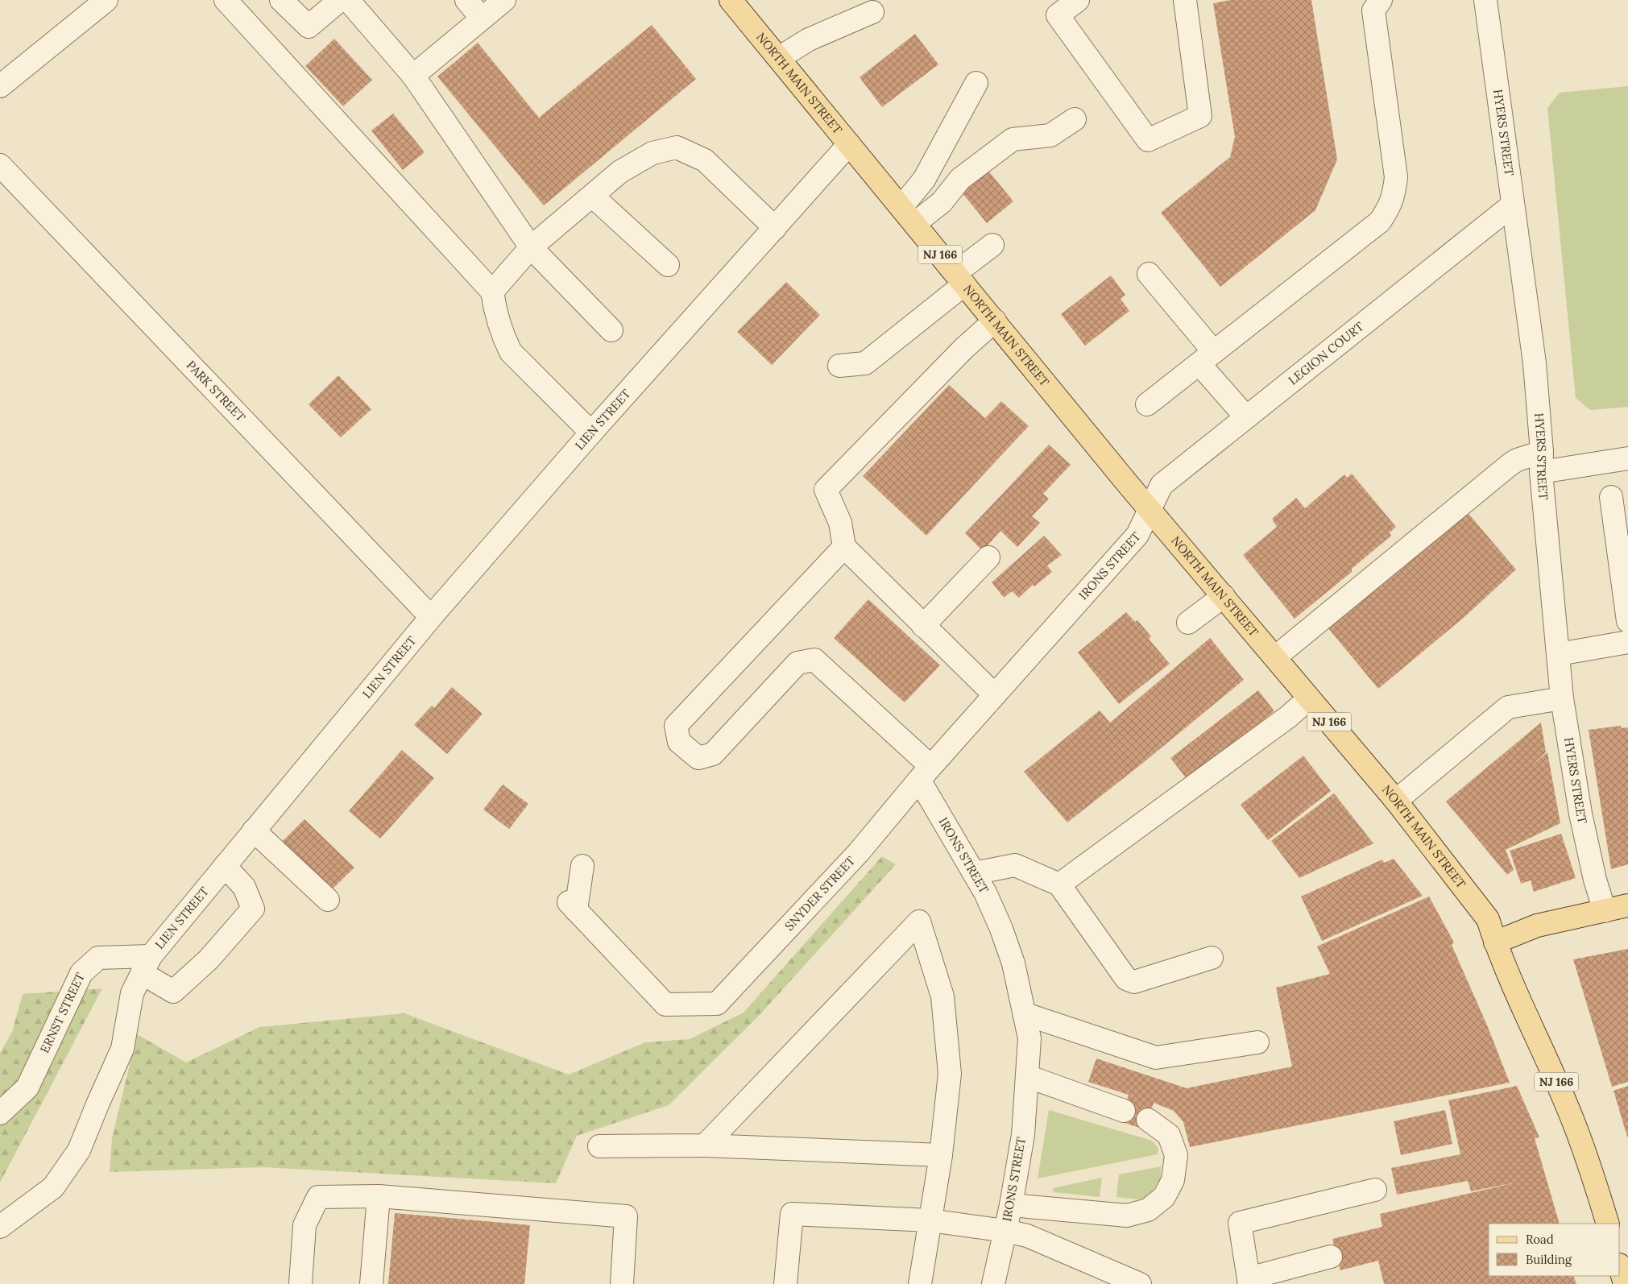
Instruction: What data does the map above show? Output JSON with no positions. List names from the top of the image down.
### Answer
{
  "streets": {
    "main road": ["NORTH MAIN STREET", "NJ 166"],
    "street": [
      "HYERS STREET",
      "LEGION COURT",
      "PARK STREET",
      "LIEN STREET",
      "IRONS STREET",
      "SNYDER STREET",
      "ERNST STREET"
    ]
  },
  "crossings": [
    ["NORTH MAIN STREET", "LEGION COURT"],
    ["NORTH MAIN STREET", "LIEN STREET"],
    ["NORTH MAIN STREET", "IRONS STREET"],
    ["HYERS STREET", "LEGION COURT"],
    ["LEGION COURT", "IRONS STREET"],
    ["PARK STREET", "LIEN STREET"],
    ["LIEN STREET", "ERNST STREET"],
    ["IRONS STREET", "SNYDER STREET"]
  ],
  "legend": ["Road", "Building"]
}
